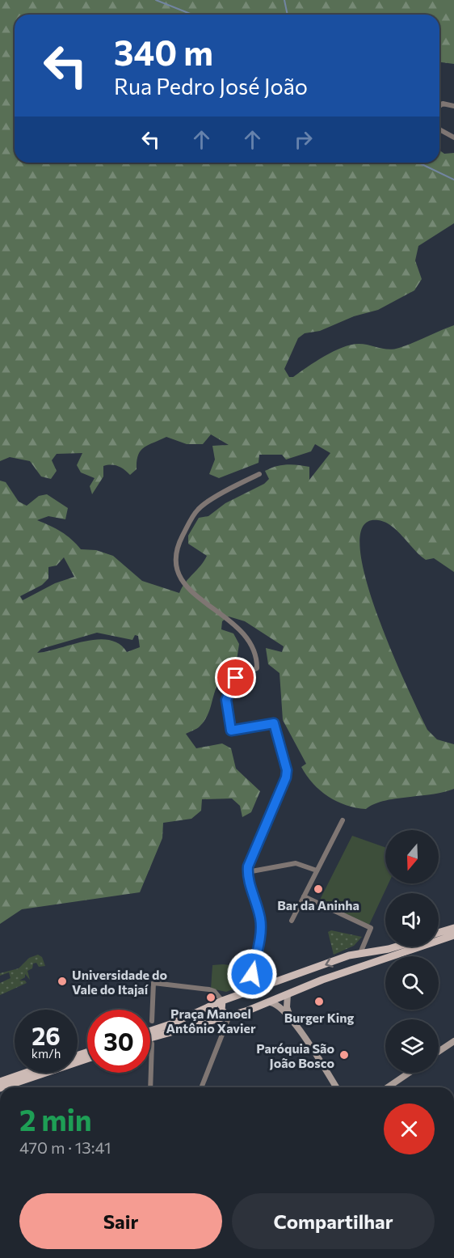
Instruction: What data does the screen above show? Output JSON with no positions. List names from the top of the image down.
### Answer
{
  "places": [
    "Bar da Aninha",
    "Universidade do Vale do Itajaí",
    "Praça Manoel Antônio Xavier",
    "Burger King",
    "Paróquia São João Bosco"
  ],
  "north": "bottom",
  "page": {
    "turn": ["340 m", "Rua Pedro José João"],
    "speed": "26 km/h",
    "limit": "30",
    "heading": ["2 min", "470 m · 13:41"],
    "buttons": ["Sair", "Compartilhar"]
  }
}
